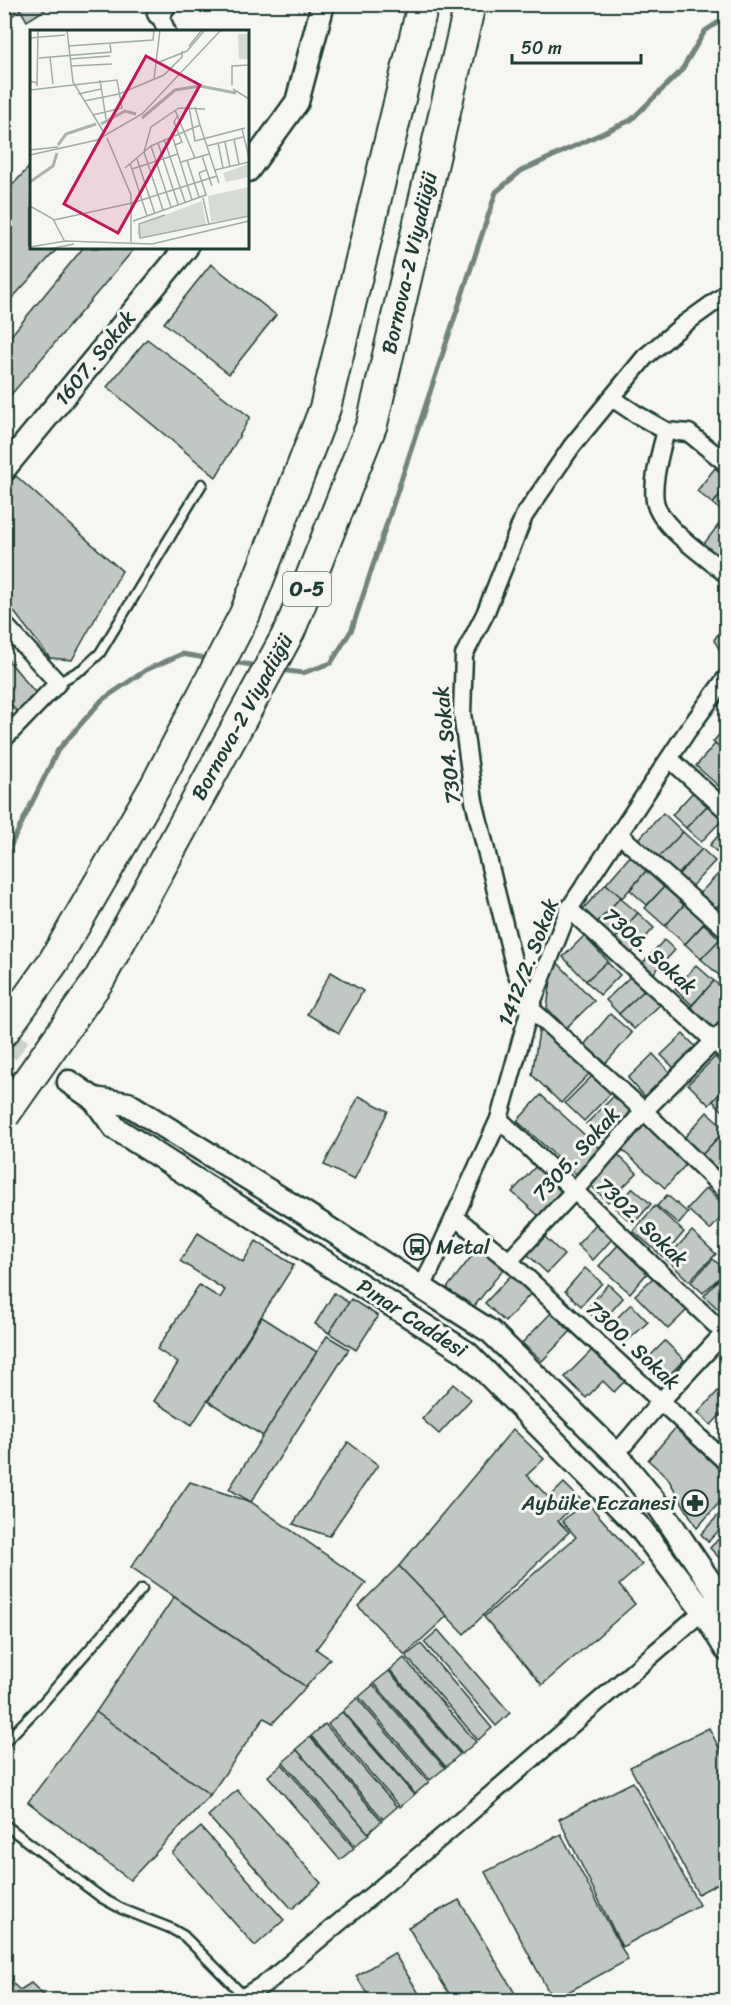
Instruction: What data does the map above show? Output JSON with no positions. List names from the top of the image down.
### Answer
{
  "streets": {
    "highway": ["Bornova-2 Viyadüğü", "O-5"],
    "main road": ["1607. Sokak", "Pınar Caddesi"],
    "street": [
      "7304. Sokak",
      "7306. Sokak",
      "1412/2. Sokak",
      "7305. Sokak",
      "7302. Sokak",
      "7300. Sokak"
    ]
  },
  "crossings": [
    ["7304. Sokak", "1412/2. Sokak"],
    ["7304. Sokak", "7305. Sokak"],
    ["7306. Sokak", "1412/2. Sokak"],
    ["7306. Sokak", "7305. Sokak"],
    ["1412/2. Sokak", "7302. Sokak"],
    ["1412/2. Sokak", "Pınar Caddesi"],
    ["7305. Sokak", "7302. Sokak"],
    ["7305. Sokak", "7300. Sokak"]
  ],
  "places": {
    "bus stop": ["Metal"],
    "pharmacy": ["Aybüke Eczanesi"]
  },
  "scale_bar": "50 m"
}
